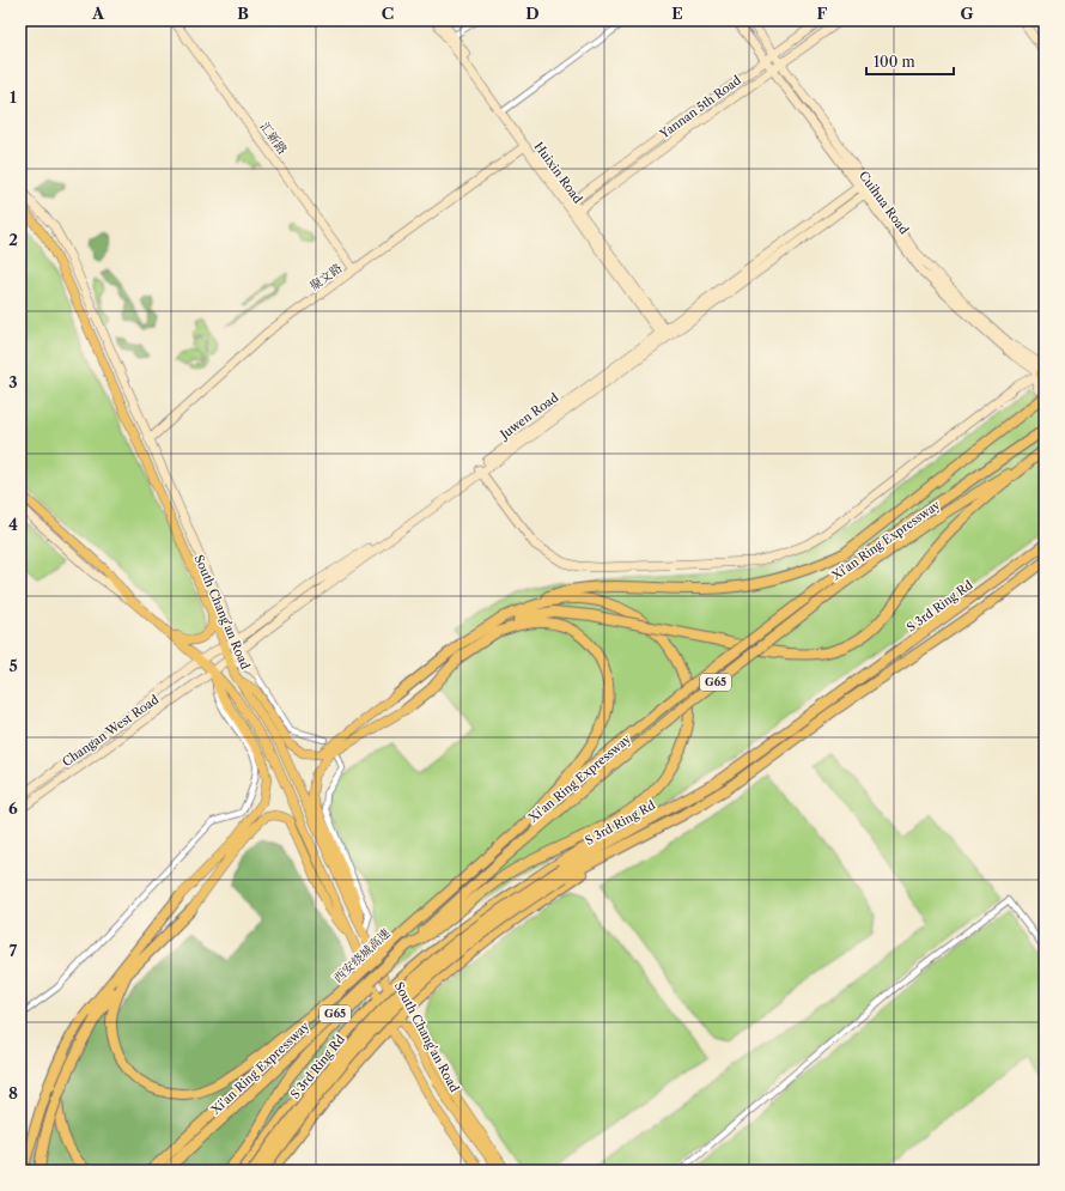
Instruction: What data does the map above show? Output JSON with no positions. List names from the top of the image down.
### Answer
{
  "streets": {
    "highway": [
      "Xi'an Ring Expressway",
      "S 3rd Ring Rd",
      "G65",
      "西安绕城高速"
    ],
    "main road": ["South Chang'an Road"],
    "street": [
      "Yannan 5th Road",
      "汇新路",
      "Huixin Road",
      "Cuihua Road",
      "聚文路",
      "Juwen Road",
      "Changan West Road"
    ]
  },
  "crossings": [
    ["Yannan 5th Road", "Huixin Road"],
    ["Yannan 5th Road", "Cuihua Road"],
    ["汇新路", "聚文路"],
    ["Huixin Road", "聚文路"],
    ["Huixin Road", "Juwen Road"],
    ["Cuihua Road", "Juwen Road"],
    ["Juwen Road", "South Chang'an Road"],
    ["Juwen Road", "Changan West Road"],
    ["Xi'an Ring Expressway", "西安绕城高速"]
  ],
  "scale_bar": "100 m",
  "grid": {
    "columns": [
      "A",
      "B",
      "C",
      "D",
      "E",
      "F",
      "G"
    ],
    "rows": [
      "1",
      "2",
      "3",
      "4",
      "5",
      "6",
      "7",
      "8"
    ]
  }
}
